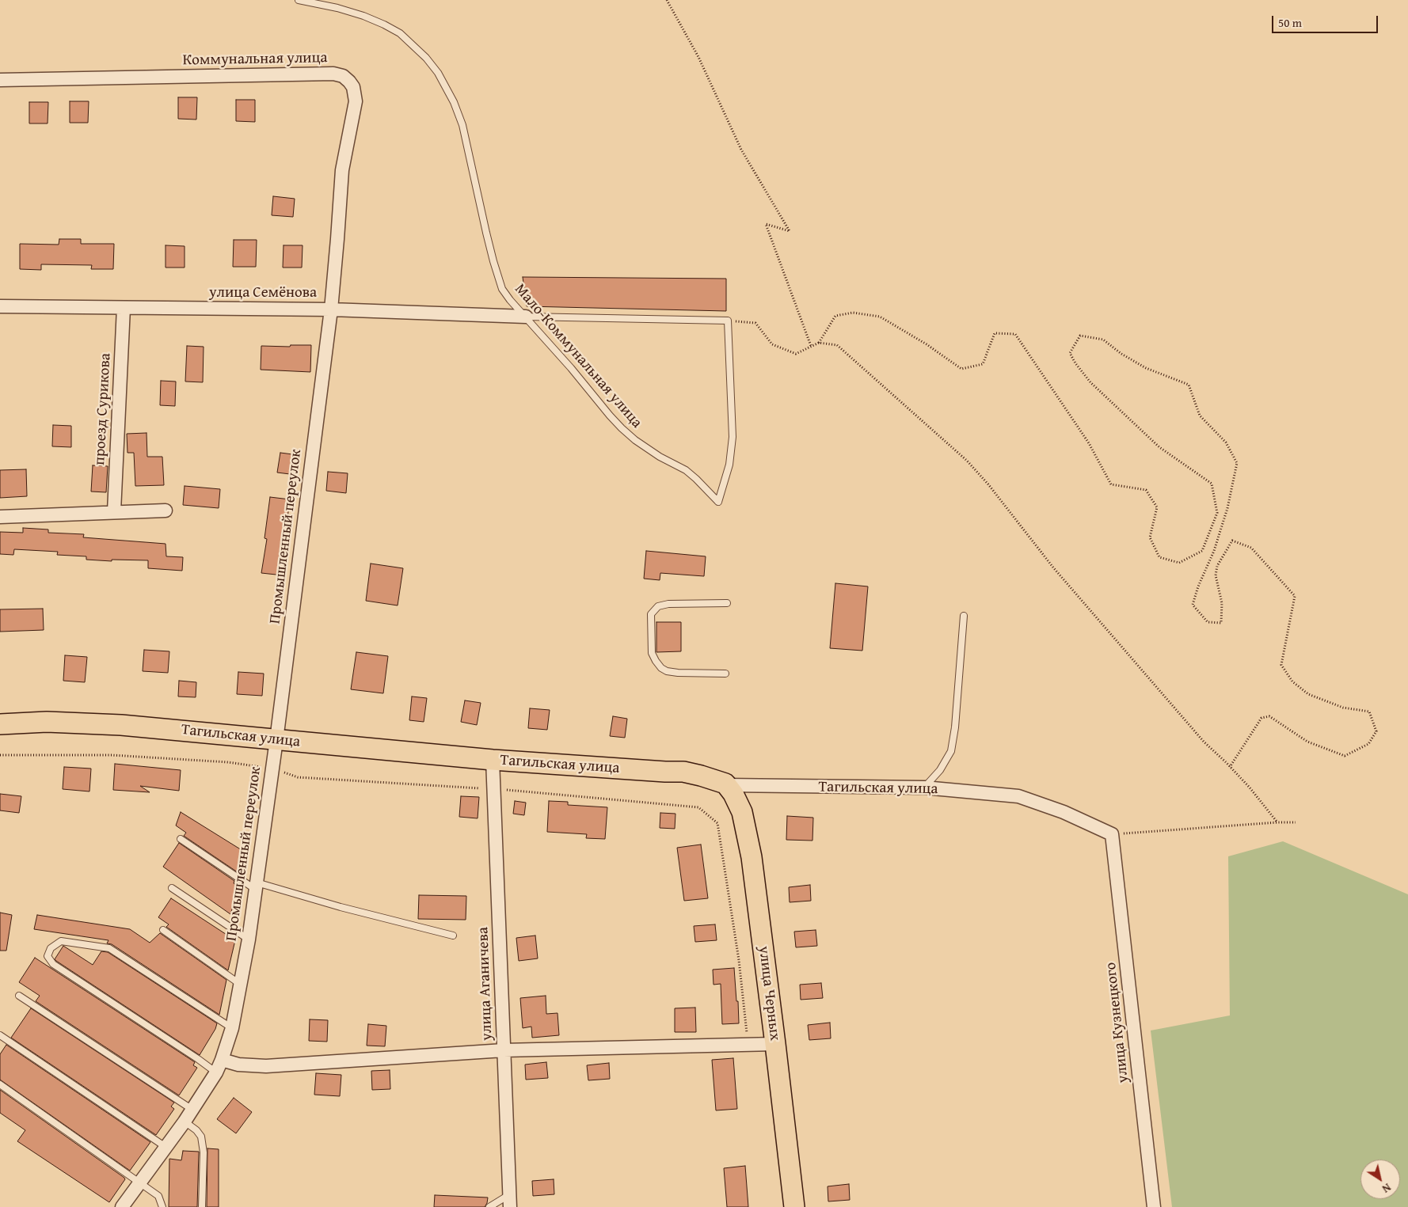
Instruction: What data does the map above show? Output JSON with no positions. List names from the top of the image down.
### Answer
{
  "streets": {
    "main road": ["Тагильская улица", "улица Черных"],
    "street": [
      "Коммунальная улица",
      "улица Семёнова",
      "проезд Сурикова",
      "Промышленный переулок",
      "улица Аганичева",
      "улица Кузнецкого"
    ],
    "lane": ["Мало-Коммунальная улица"]
  },
  "crossings": [
    ["Коммунальная улица", "улица Семёнова"],
    ["Коммунальная улица", "Промышленный переулок"],
    ["улица Семёнова", "Мало-Коммунальная улица"],
    ["улица Семёнова", "проезд Сурикова"],
    ["улица Семёнова", "Промышленный переулок"],
    ["Промышленный переулок", "Тагильская улица"],
    ["Тагильская улица", "улица Аганичева"],
    ["Тагильская улица", "улица Черных"],
    ["Тагильская улица", "улица Кузнецкого"]
  ],
  "scale_bar": "50 m",
  "north": "bottom right"
}
